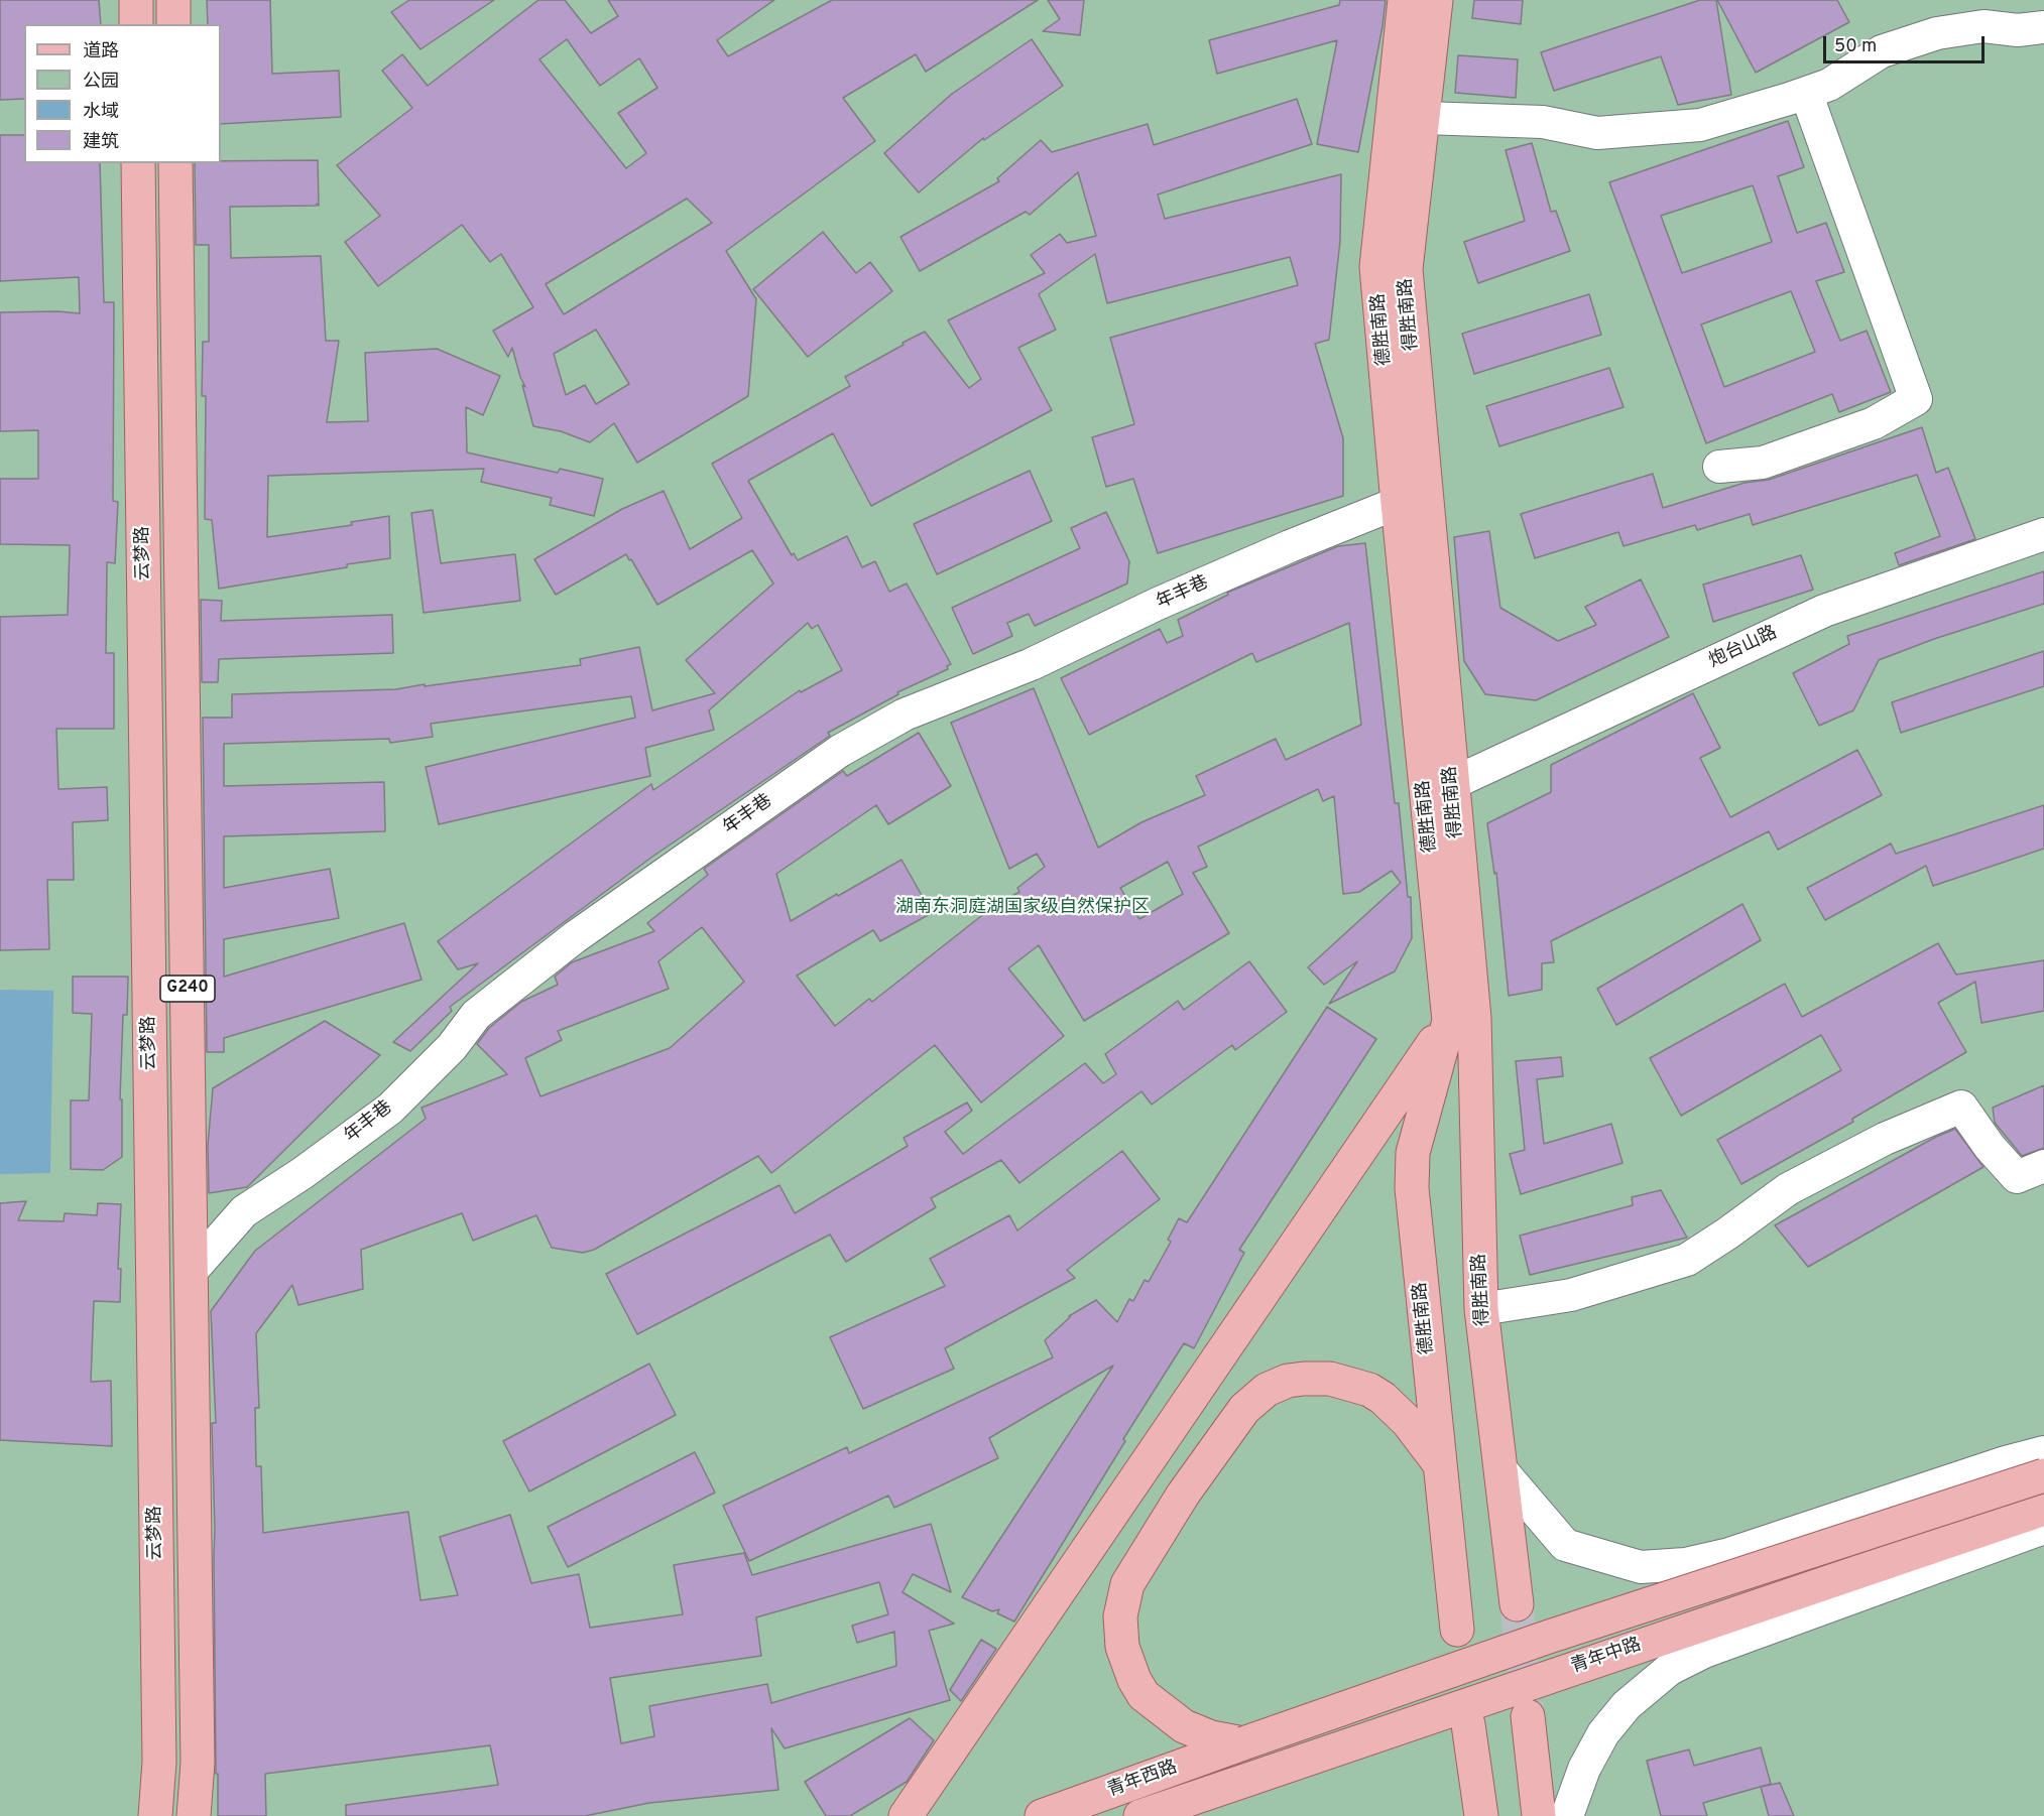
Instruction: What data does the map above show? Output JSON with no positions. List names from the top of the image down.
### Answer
{
  "streets": {
    "main road": [
      "得胜南路",
      "德胜南路",
      "云梦路",
      "G240",
      "青年中路",
      "青年西路"
    ],
    "street": ["年丰巷", "炮台山路"]
  },
  "crossings": [
    ["得胜南路", "炮台山路"],
    ["德胜南路", "年丰巷"],
    ["年丰巷", "G240"],
    ["青年中路", "青年西路"]
  ],
  "parks": ["湖南东洞庭湖国家级自然保护区"],
  "legend": [
    "道路",
    "公园",
    "水域",
    "建筑"
  ],
  "scale_bar": "50 m"
}
